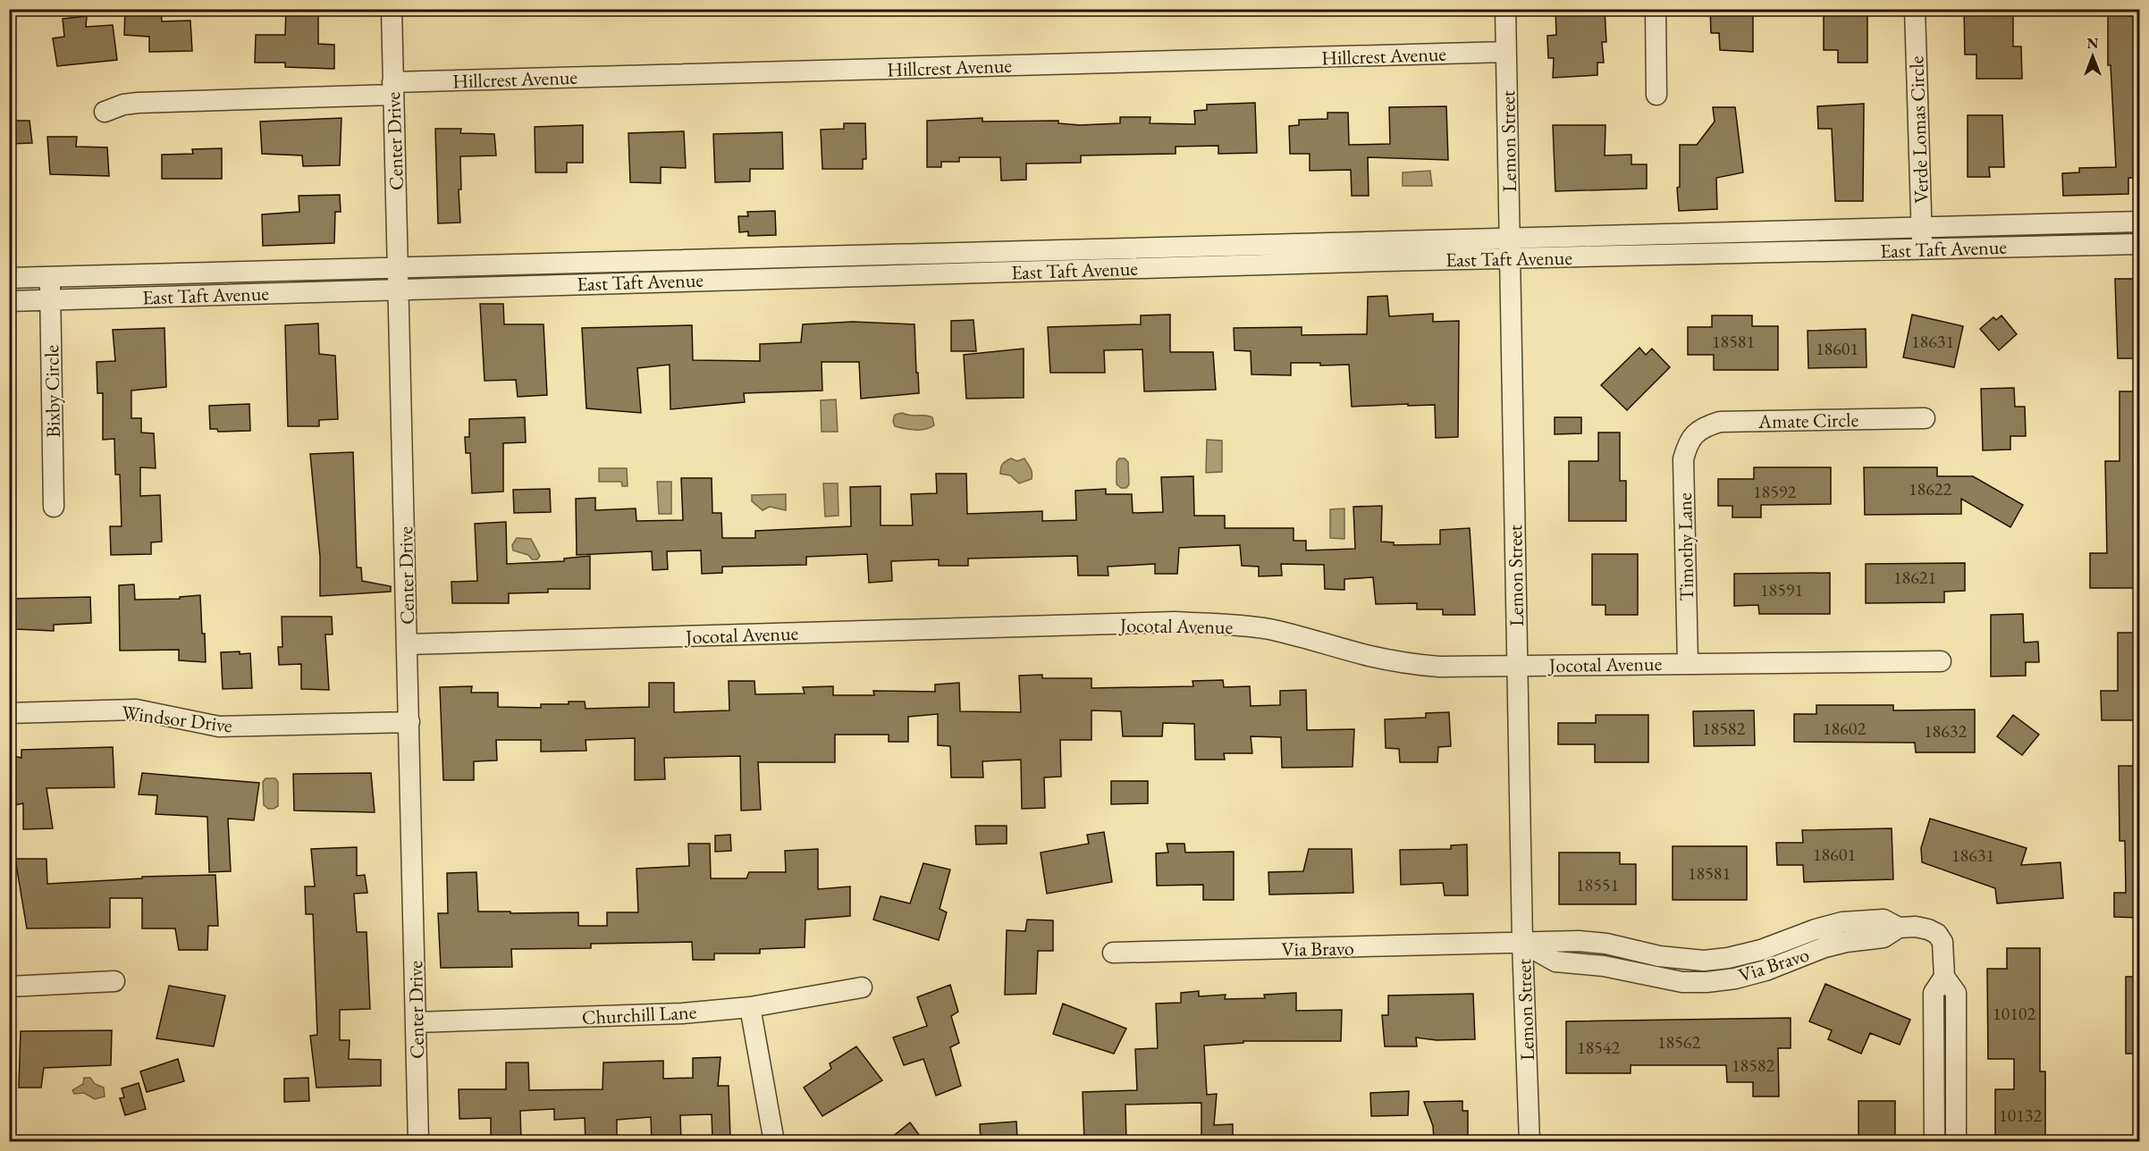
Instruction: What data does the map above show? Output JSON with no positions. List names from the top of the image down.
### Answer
{
  "streets": {
    "street": [
      "Hillcrest Avenue",
      "Verde Lomas Circle",
      "Center Drive",
      "Lemon Street",
      "East Taft Avenue",
      "Bixby Circle",
      "Amate Circle",
      "Timothy Lane",
      "Jocotal Avenue",
      "Windsor Drive",
      "Via Bravo",
      "Churchill Lane"
    ]
  },
  "crossings": [
    ["Hillcrest Avenue", "Center Drive"],
    ["Hillcrest Avenue", "Lemon Street"],
    ["Verde Lomas Circle", "East Taft Avenue"],
    ["Center Drive", "East Taft Avenue"],
    ["Center Drive", "Jocotal Avenue"],
    ["Center Drive", "Windsor Drive"],
    ["Center Drive", "Churchill Lane"],
    ["Lemon Street", "East Taft Avenue"],
    ["Lemon Street", "Jocotal Avenue"],
    ["Lemon Street", "Via Bravo"],
    ["East Taft Avenue", "Bixby Circle"],
    ["Amate Circle", "Timothy Lane"],
    ["Timothy Lane", "Jocotal Avenue"]
  ],
  "house_numbers": [
    "18581",
    "18631",
    "18601",
    "18622",
    "18592",
    "18621",
    "18591",
    "18582",
    "18602",
    "18632",
    "18601",
    "18631",
    "18581",
    "18551",
    "10102",
    "18562",
    "18542",
    "18582",
    "10132"
  ],
  "north": "top"
}
